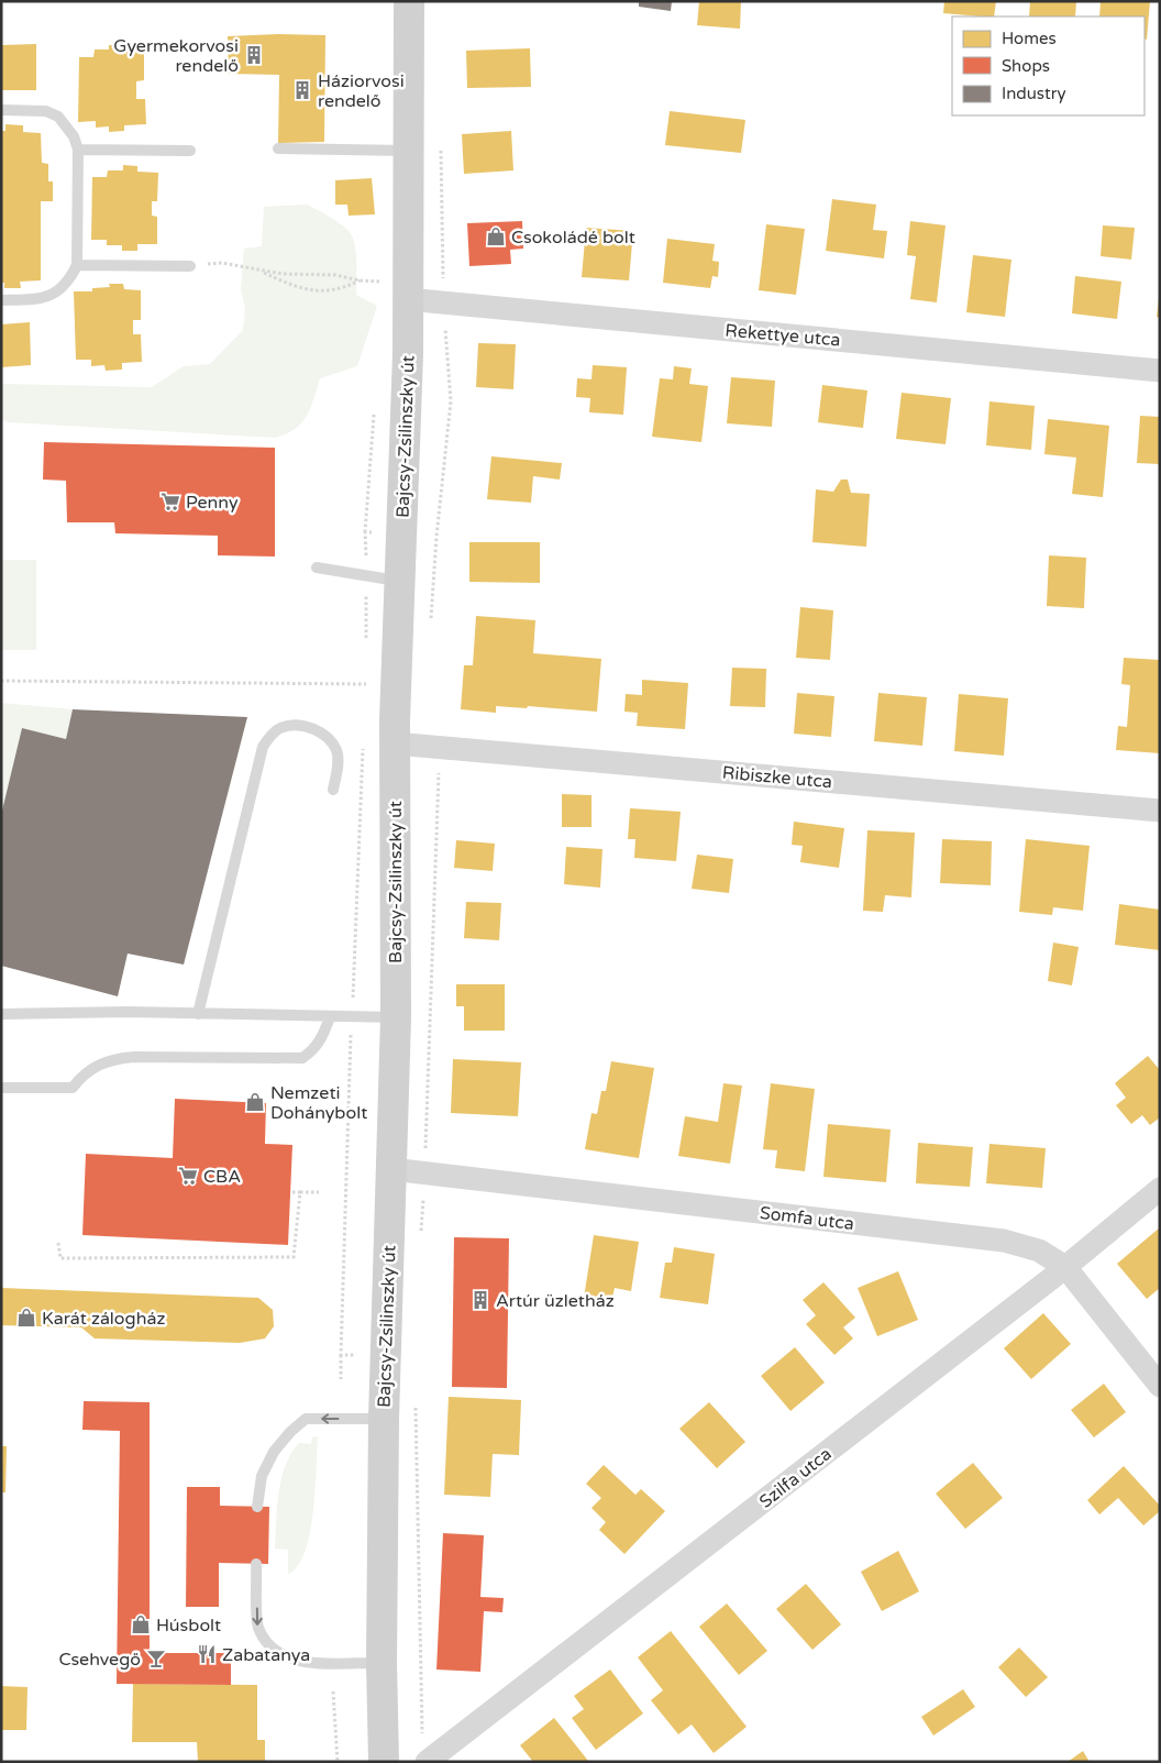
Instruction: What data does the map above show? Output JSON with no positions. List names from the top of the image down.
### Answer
{
  "streets": {
    "main road": ["Bajcsy-Zsilinszky út"],
    "street": [
      "Rekettye utca",
      "Ribiszke utca",
      "Somfa utca",
      "Szilfa utca"
    ]
  },
  "crossings": [
    ["Rekettye utca", "Bajcsy-Zsilinszky út"],
    ["Bajcsy-Zsilinszky út", "Ribiszke utca"],
    ["Bajcsy-Zsilinszky út", "Somfa utca"],
    ["Somfa utca", "Szilfa utca"]
  ],
  "places": {
    "building": ["Gyermekorvosi rendelő", "Háziorvosi rendelő", "Artúr üzletház"],
    "shop": [
      "Csokoládé bolt",
      "Nemzeti Dohánybolt",
      "Karát zálogház",
      "Húsbolt"
    ],
    "supermarket": ["Penny", "CBA"],
    "restaurant": ["Zabatanya"],
    "bar": ["Csehvegő"]
  },
  "legend": ["Homes", "Shops", "Industry"]
}
